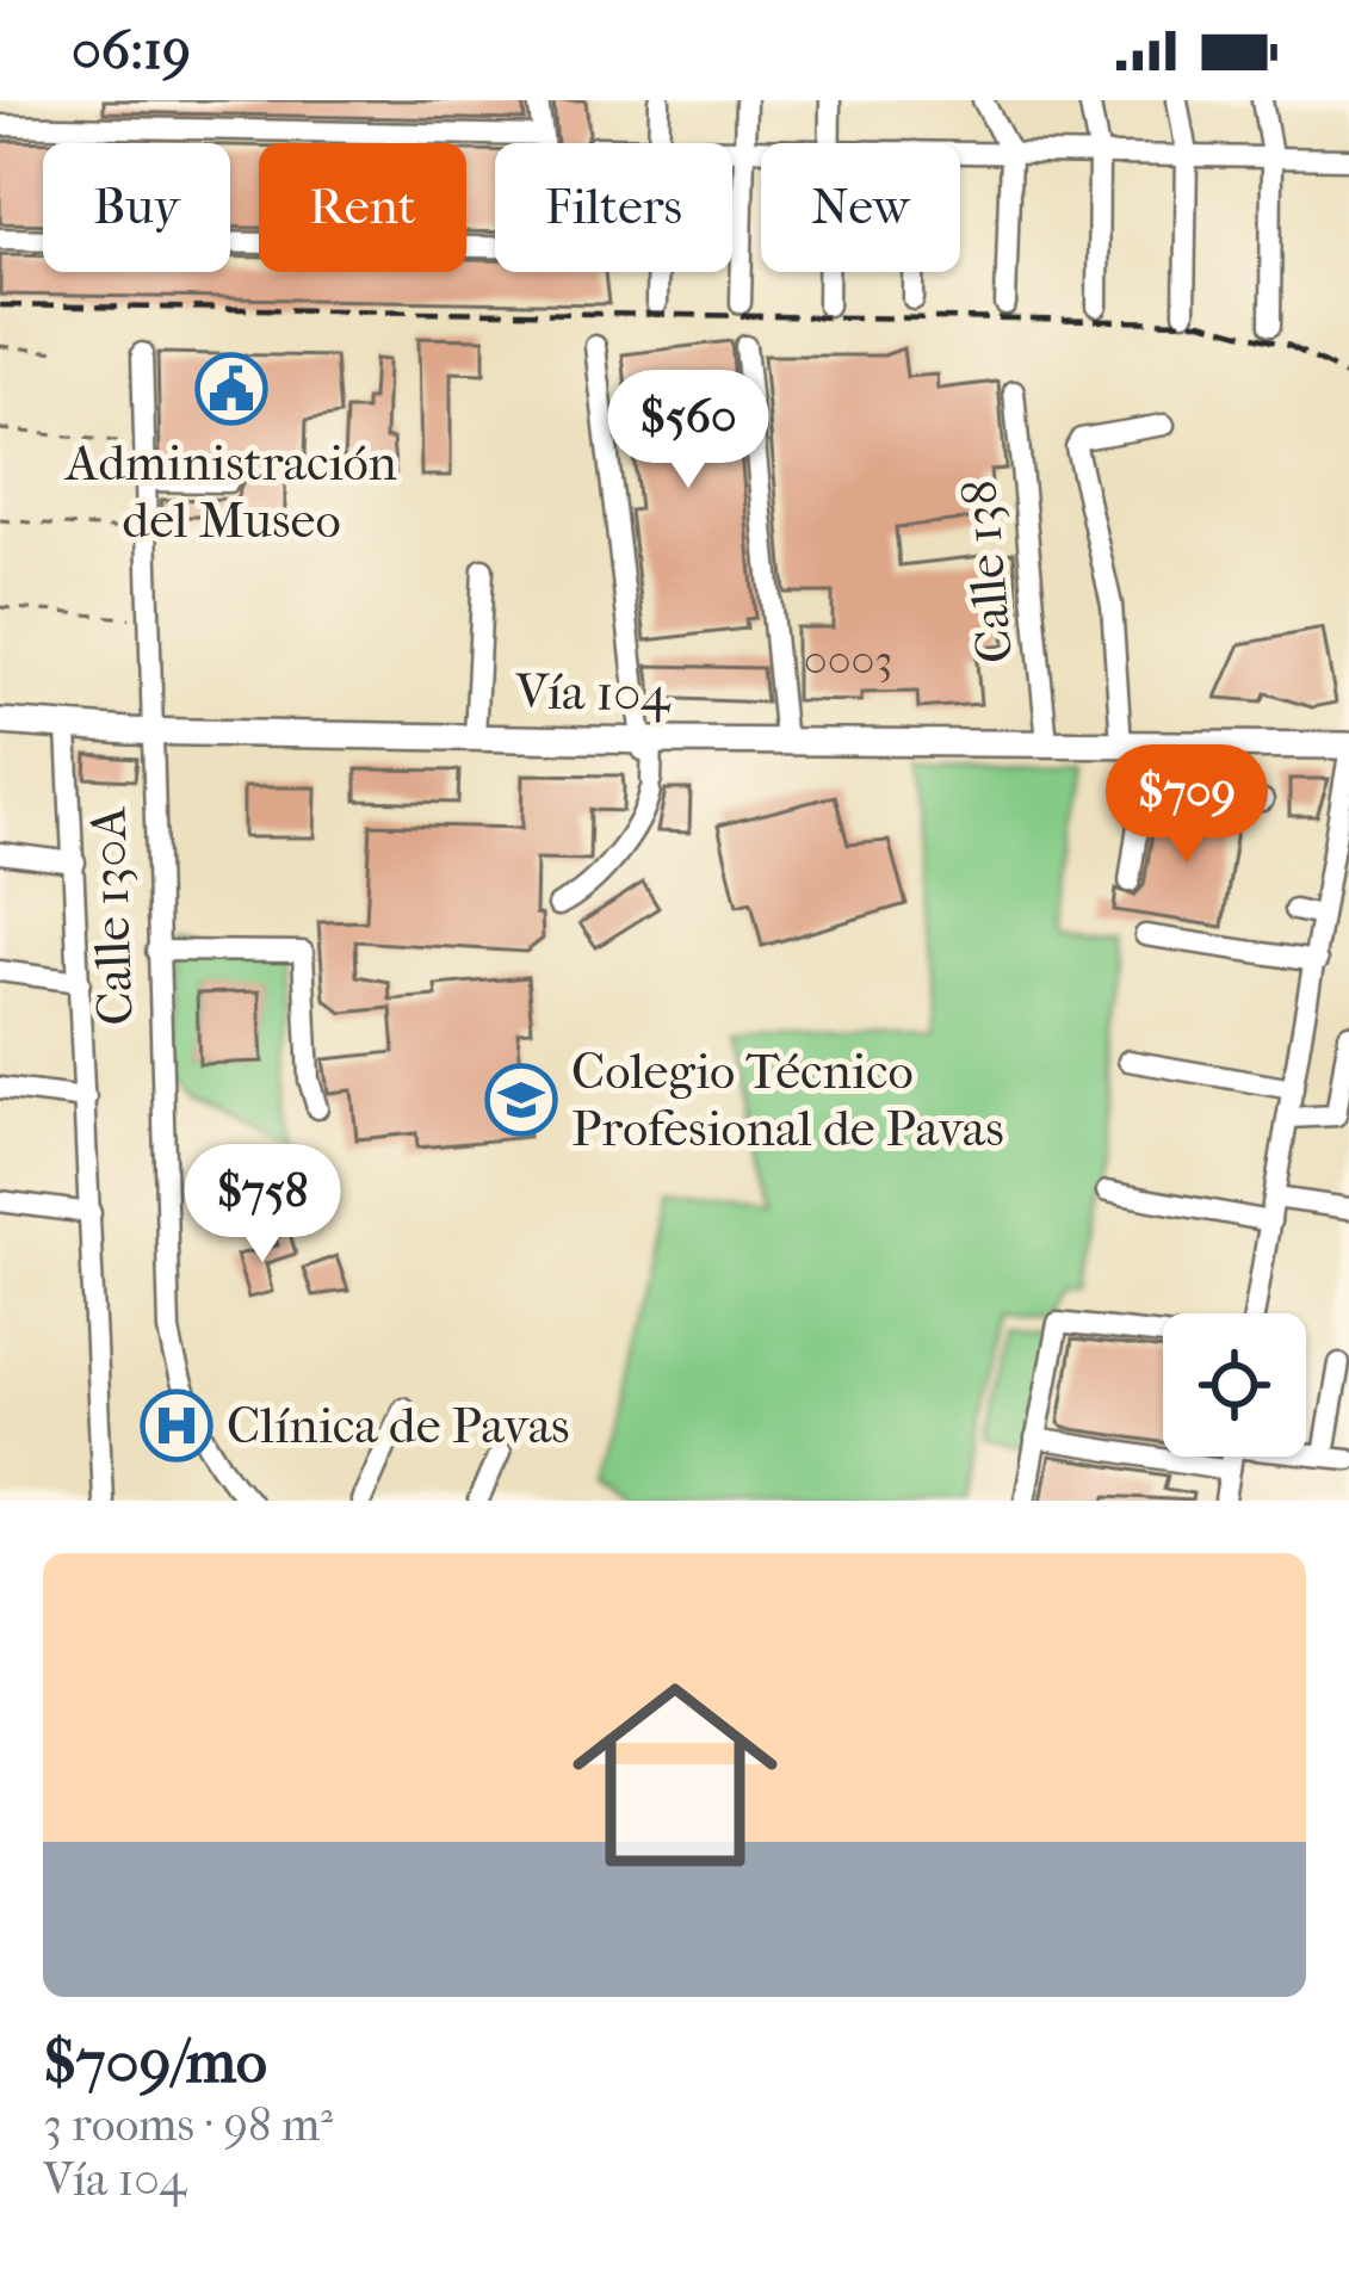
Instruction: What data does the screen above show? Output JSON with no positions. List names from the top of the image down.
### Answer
{
  "streets": {
    "main road": ["Vía 104"],
    "street": ["Calle 138", "Calle 130A"]
  },
  "crossings": [
    ["Calle 138", "Vía 104"],
    ["Vía 104", "Calle 130A"]
  ],
  "places": {
    "public building": ["Administración del Museo"],
    "school or university": ["Colegio Técnico Profesional de Pavas"],
    "hospital": ["Clínica de Pavas"]
  },
  "house_numbers": ["0003"],
  "page": {
    "status": "06:19",
    "chip": [
      "Buy",
      "Rent",
      "Filters",
      "New"
    ],
    "price": ["$560", "$709", "$758"],
    "list": [
      {
        "name": "$709/mo",
        "note": "3 rooms · 98 m² · Vía 104"
      }
    ]
  }
}
